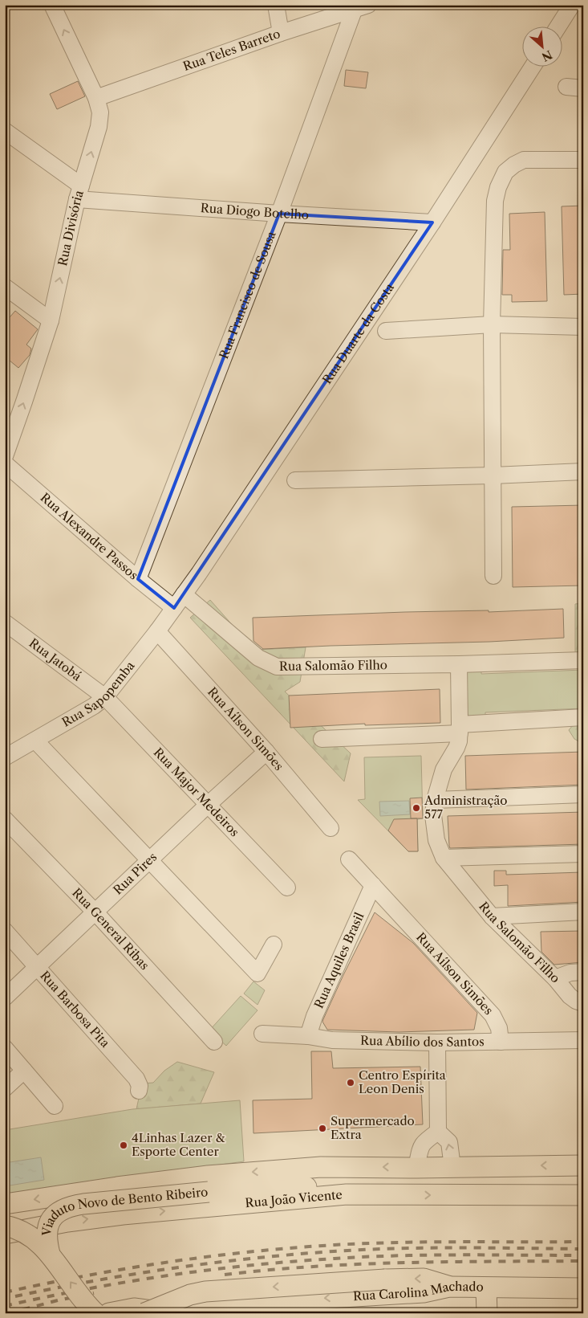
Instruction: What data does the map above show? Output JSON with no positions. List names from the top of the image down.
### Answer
{
  "streets": {
    "main road": ["Rua João Vicente", "Viaduto Novo de Bento Ribeiro", "Rua Carolina Machado"],
    "street": [
      "Rua Teles Barreto",
      "Rua Diogo Botelho",
      "Rua Divisória",
      "Rua Francisco de Sousa",
      "Rua Duarte da Costa",
      "Rua Alexandre Passos",
      "Rua Jatobá",
      "Rua Salomão Filho",
      "Rua Sapopemba",
      "Rua Aílson Simões",
      "Rua Major Medeiros",
      "Rua Pires",
      "Rua General Ribas",
      "Rua Aquiles Brasil",
      "Rua Barbosa Pita",
      "Rua Abílio dos Santos"
    ]
  },
  "crossings": [
    ["Rua Teles Barreto", "Rua Divisória"],
    ["Rua Teles Barreto", "Rua Francisco de Sousa"],
    ["Rua Diogo Botelho", "Rua Divisória"],
    ["Rua Diogo Botelho", "Rua Francisco de Sousa"],
    ["Rua Diogo Botelho", "Rua Duarte da Costa"],
    ["Rua Francisco de Sousa", "Rua Alexandre Passos"],
    ["Rua Duarte da Costa", "Rua Alexandre Passos"],
    ["Rua Duarte da Costa", "Rua Salomão Filho"],
    ["Rua Duarte da Costa", "Rua Sapopemba"],
    ["Rua Alexandre Passos", "Rua Sapopemba"],
    ["Rua Jatobá", "Rua Sapopemba"],
    ["Rua Jatobá", "Rua Major Medeiros"],
    ["Rua Sapopemba", "Rua Aílson Simões"],
    ["Rua Sapopemba", "Rua Major Medeiros"],
    ["Rua Aílson Simões", "Rua Pires"],
    ["Rua Aílson Simões", "Rua Aquiles Brasil"],
    ["Rua Aílson Simões", "Rua Abílio dos Santos"],
    ["Rua Major Medeiros", "Rua Pires"],
    ["Rua Pires", "Rua General Ribas"],
    ["Rua Pires", "Rua Barbosa Pita"],
    ["Rua Aquiles Brasil", "Rua Abílio dos Santos"],
    ["Rua João Vicente", "Viaduto Novo de Bento Ribeiro"]
  ],
  "one_way": ["Rua Divisória"],
  "places": [
    "Administração 577",
    "Centro Espírita Leon Denis",
    "Supermercado Extra",
    "4Linhas Lazer & Esporte Center"
  ],
  "north": "bottom right"
}
